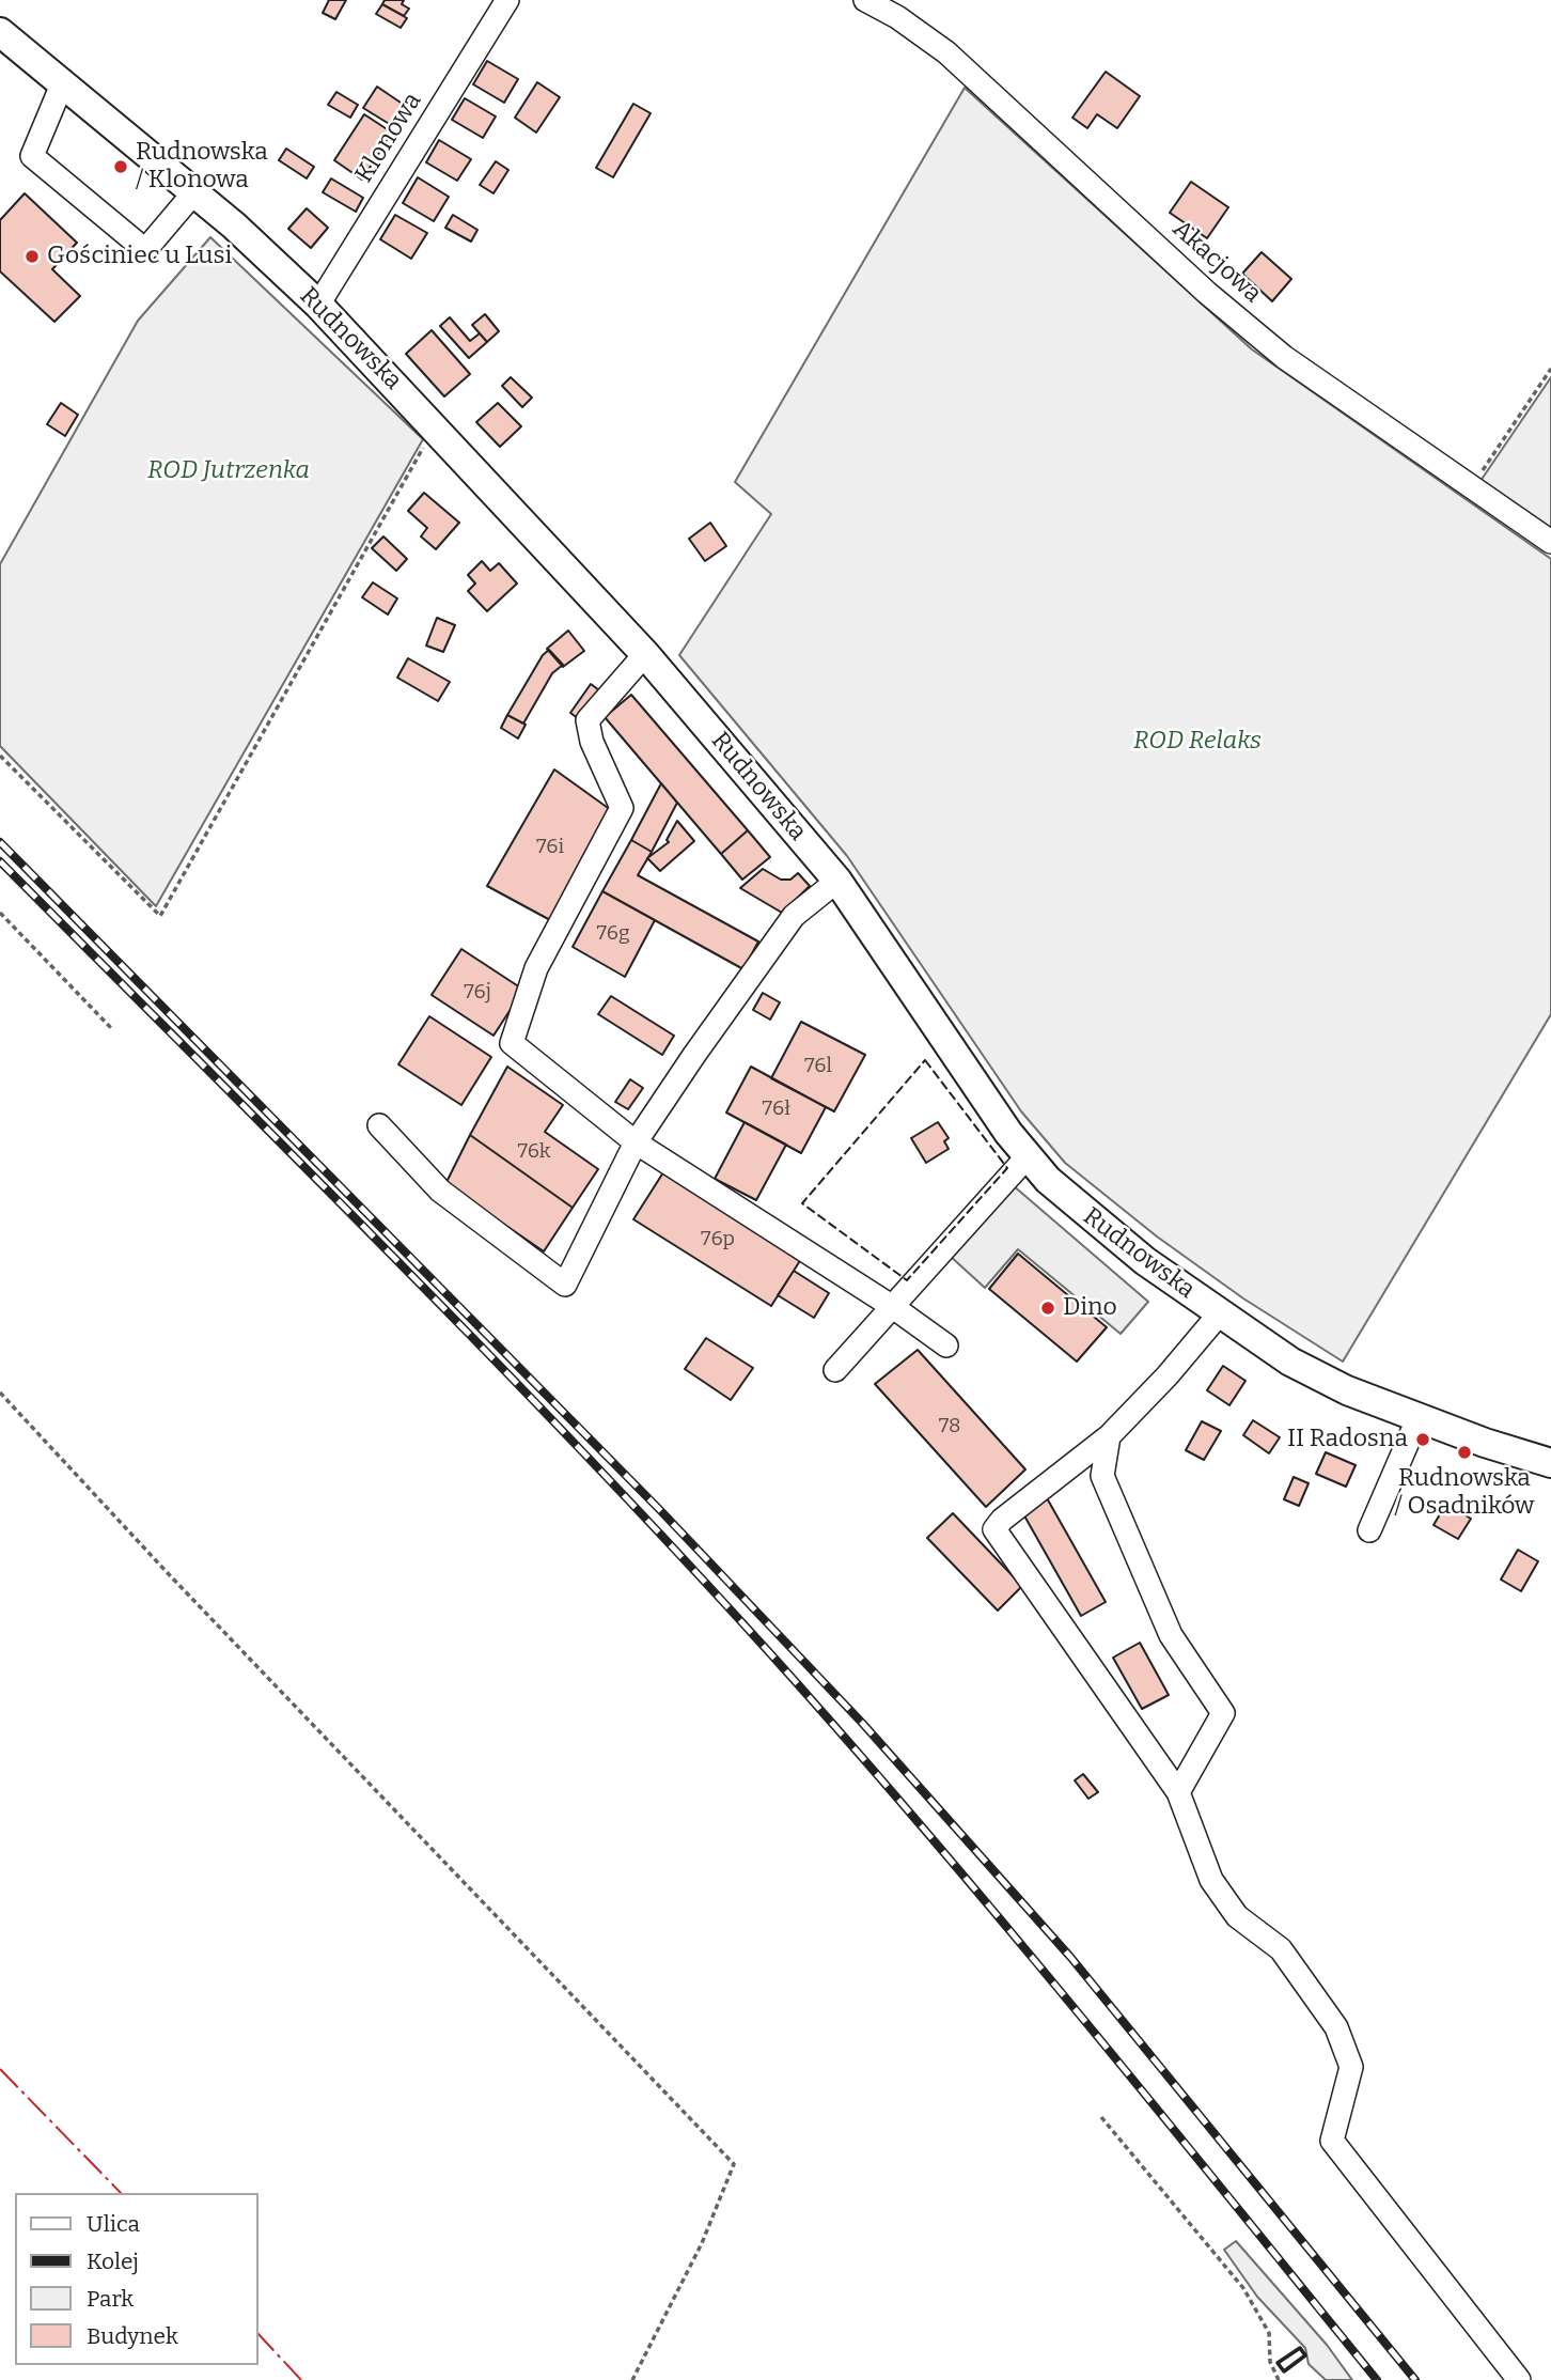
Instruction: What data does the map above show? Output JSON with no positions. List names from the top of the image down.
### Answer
{
  "streets": {
    "main road": ["Rudnowska"],
    "street": ["Klonowa", "Akacjowa"]
  },
  "crossings": [
    ["Klonowa", "Rudnowska"]
  ],
  "parks": ["ROD Jutrzenka", "ROD Relaks"],
  "places": [
    "Rudnowska / Klonowa",
    "Gościniec u Lusi",
    "Dino",
    "II Radosna",
    "Rudnowska / Osadników"
  ],
  "house_numbers": [
    "76i",
    "76g",
    "76j",
    "76l",
    "76ł",
    "76k",
    "76p",
    "78"
  ],
  "legend": [
    "Ulica",
    "Kolej",
    "Park",
    "Budynek"
  ]
}
